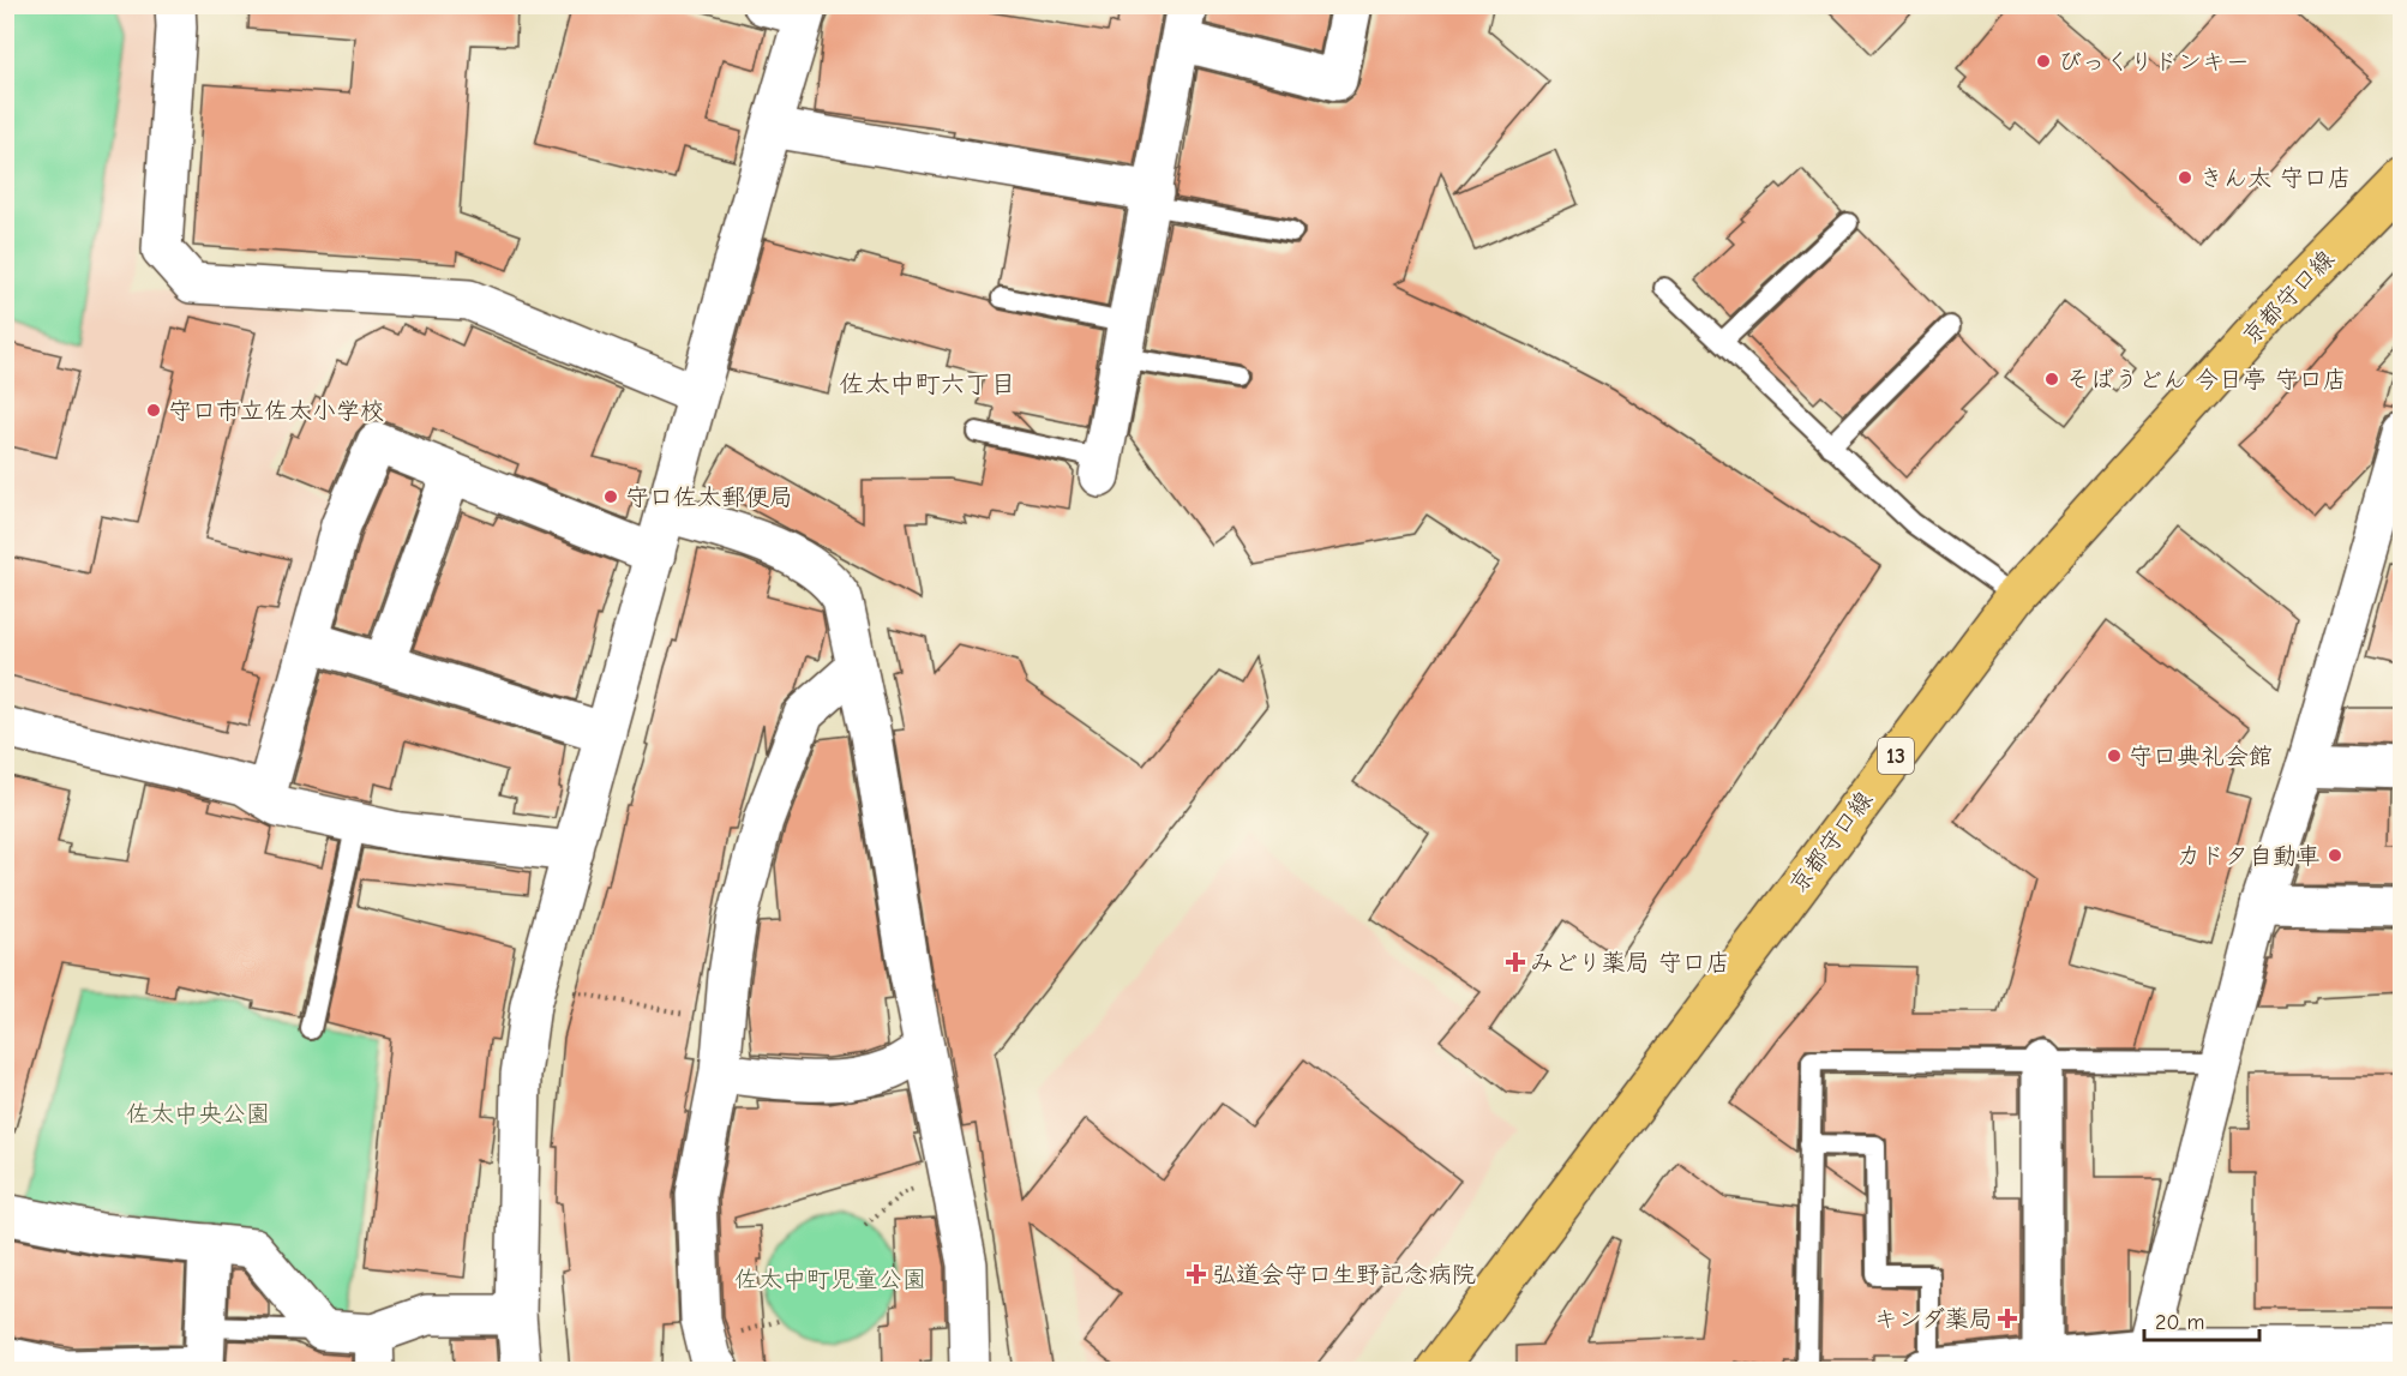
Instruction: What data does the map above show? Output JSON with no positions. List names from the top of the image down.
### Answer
{
  "streets": {
    "main road": ["京都守口線", "13"]
  },
  "districts": ["佐太中町六丁目"],
  "parks": ["佐太中央公園", "佐太中町児童公園"],
  "places": {
    "other": [
      "びっくりドンキー",
      "きん太 守口店",
      "そばうどん 今日亭 守口店",
      "守口市立佐太小学校",
      "守口佐太郵便局",
      "守口典礼会館",
      "カドタ自動車"
    ],
    "health": ["みどり薬局 守口店", "弘道会守口生野記念病院", "キンダ薬局"]
  },
  "scale_bar": "20 m"
}
